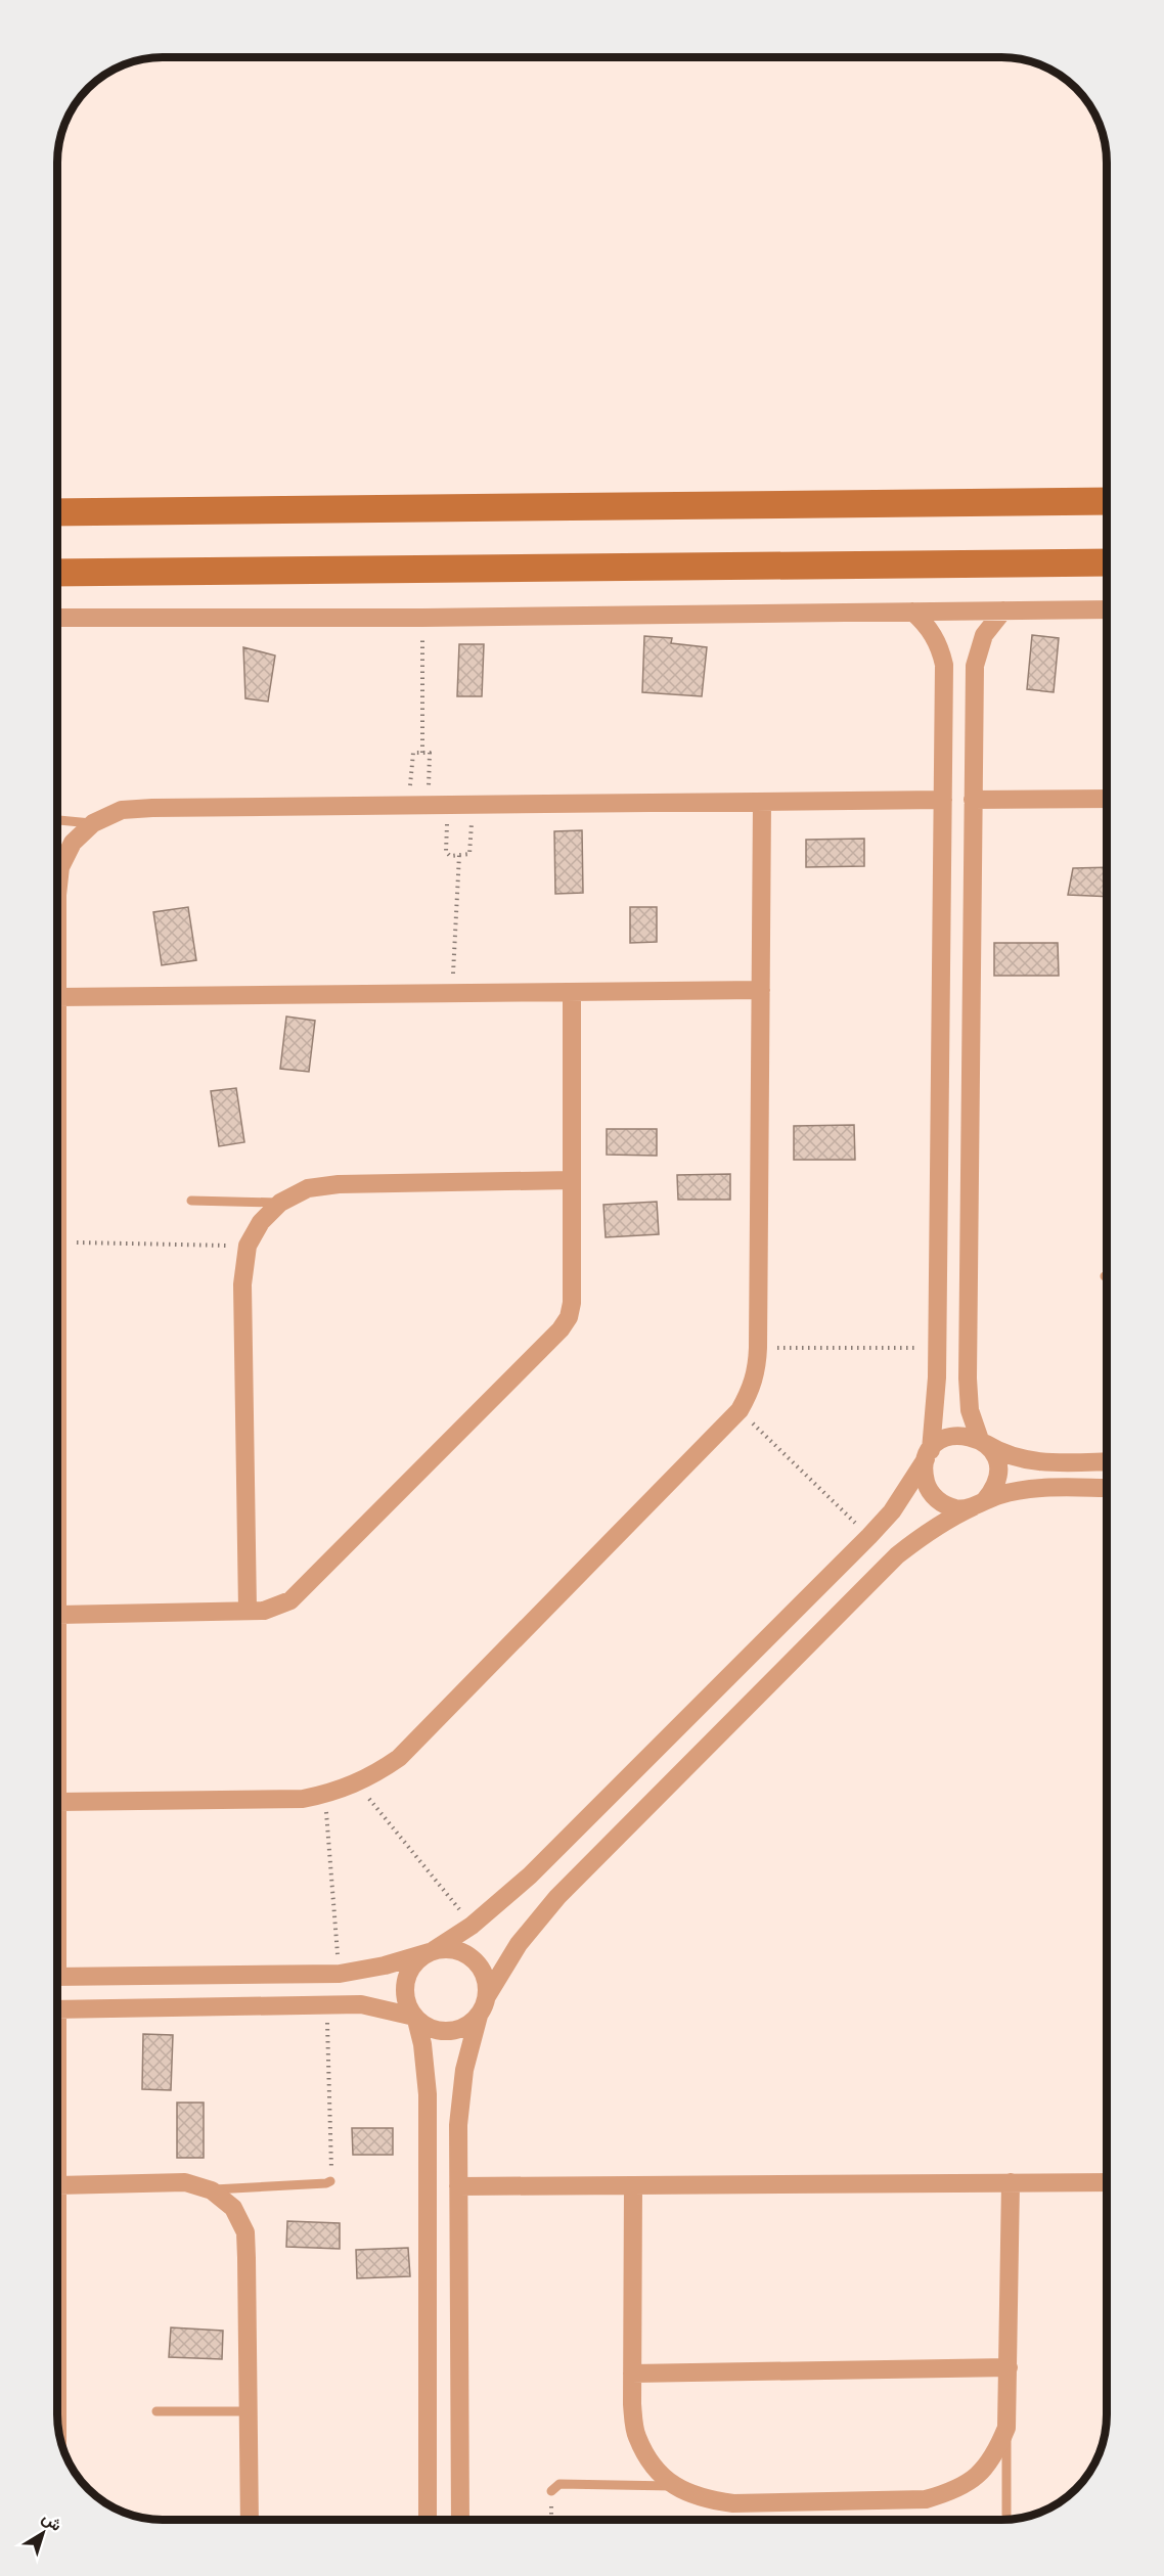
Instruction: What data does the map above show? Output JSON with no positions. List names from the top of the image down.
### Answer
{
  "north": "top right"
}
